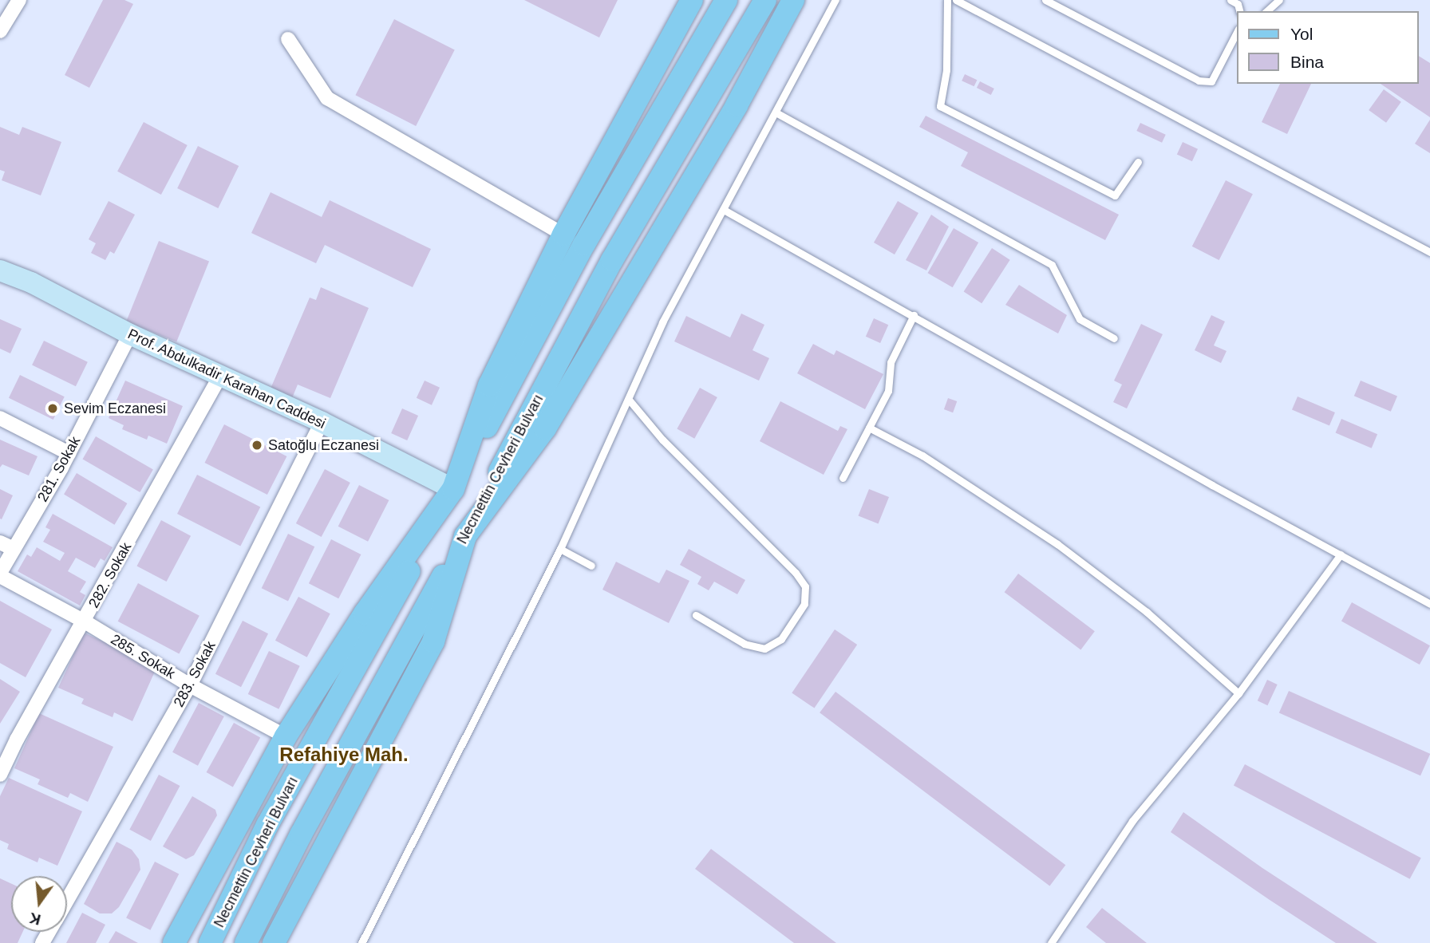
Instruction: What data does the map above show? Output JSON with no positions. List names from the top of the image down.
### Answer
{
  "streets": {
    "main road": ["Prof. Abdulkadir Karahan Caddesi", "Necmettin Cevheri Bulvarı"],
    "street": [
      "281. Sokak",
      "282. Sokak",
      "285. Sokak",
      "283. Sokak"
    ]
  },
  "crossings": [
    ["Prof. Abdulkadir Karahan Caddesi", "281. Sokak"],
    ["Prof. Abdulkadir Karahan Caddesi", "Necmettin Cevheri Bulvarı"],
    ["Prof. Abdulkadir Karahan Caddesi", "282. Sokak"],
    ["Prof. Abdulkadir Karahan Caddesi", "283. Sokak"],
    ["281. Sokak", "285. Sokak"],
    ["282. Sokak", "285. Sokak"],
    ["285. Sokak", "283. Sokak"]
  ],
  "districts": ["Refahiye Mah."],
  "places": ["Sevim Eczanesi", "Satoğlu Eczanesi"],
  "legend": ["Yol", "Bina"],
  "north": "bottom"
}
